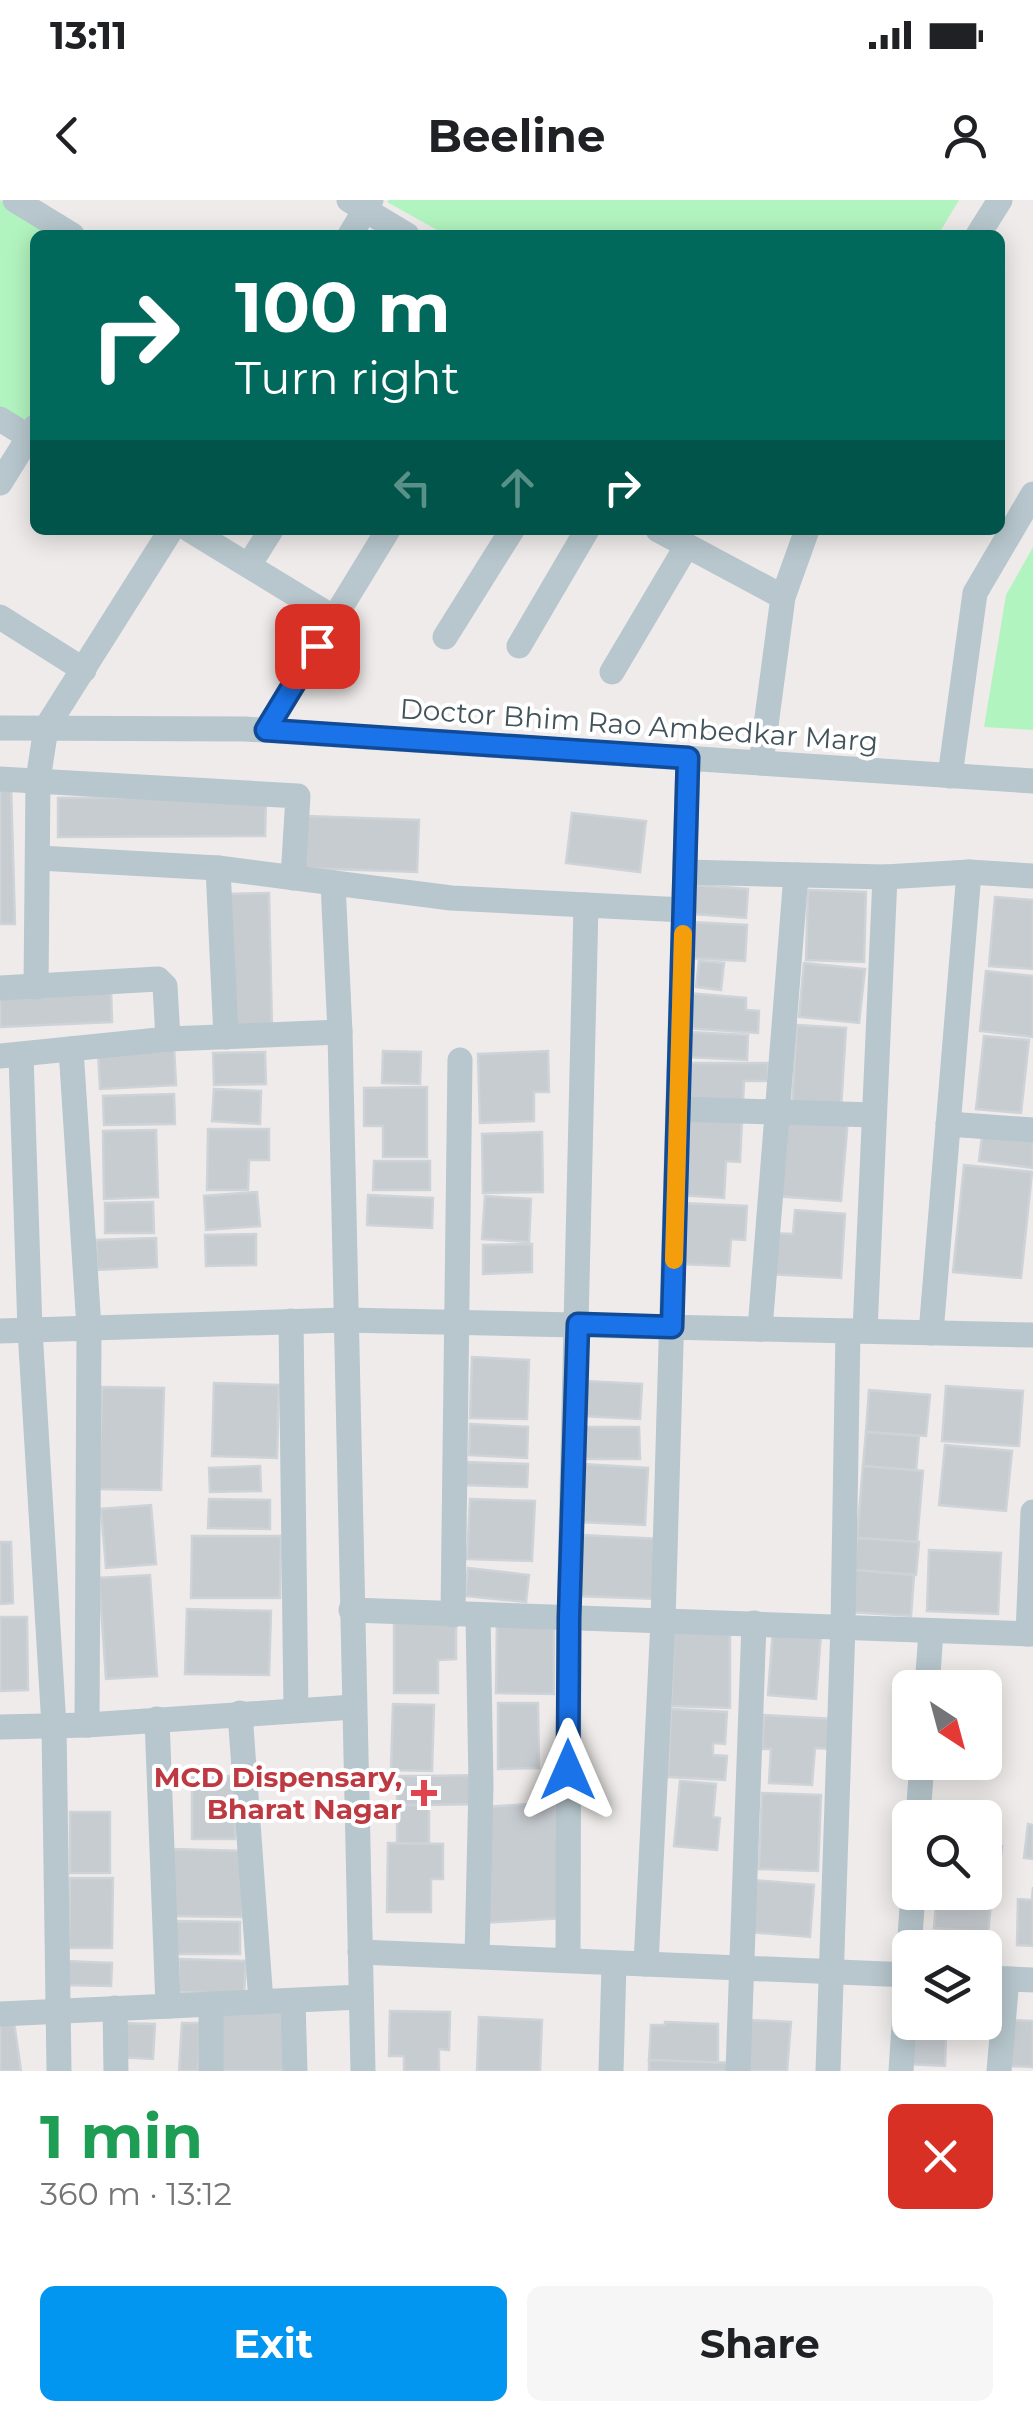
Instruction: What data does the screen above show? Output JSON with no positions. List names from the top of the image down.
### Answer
{
  "streets": {
    "street": ["Doctor Bhim Rao Ambedkar Marg"]
  },
  "places": {
    "health": ["MCD Dispensary, Bharat Nagar"]
  },
  "north": "bottom right",
  "page": {
    "status": "13:11",
    "header": "Beeline",
    "turn": ["100 m", "Turn right"],
    "heading": ["1 min", "360 m · 13:12"],
    "buttons": ["Exit", "Share"]
  }
}
